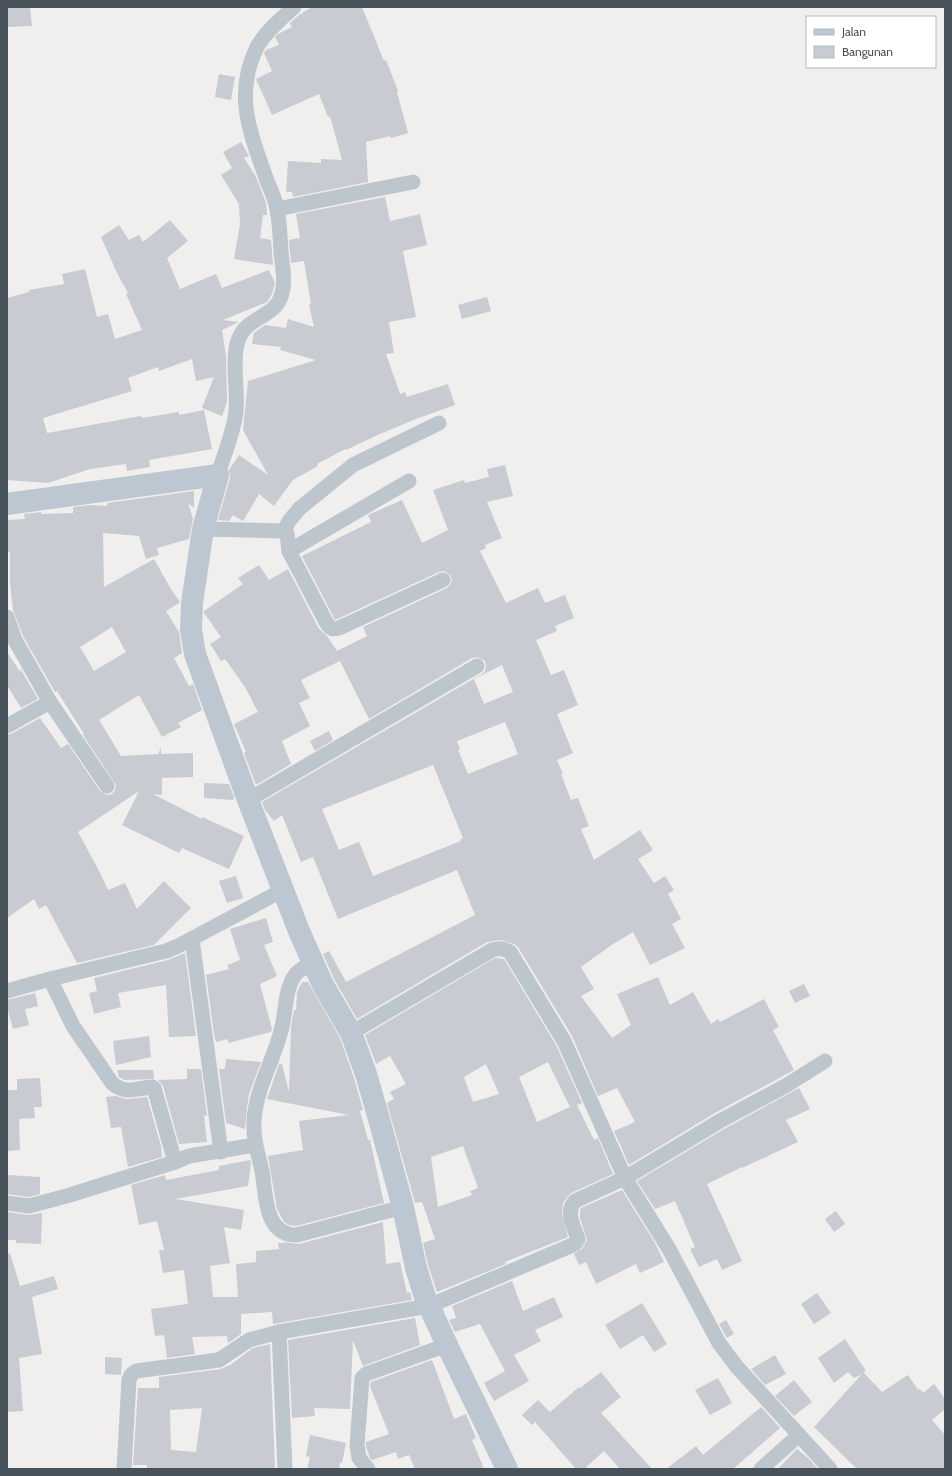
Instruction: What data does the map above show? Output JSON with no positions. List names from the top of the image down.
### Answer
{
  "legend": ["Jalan", "Bangunan"]
}
